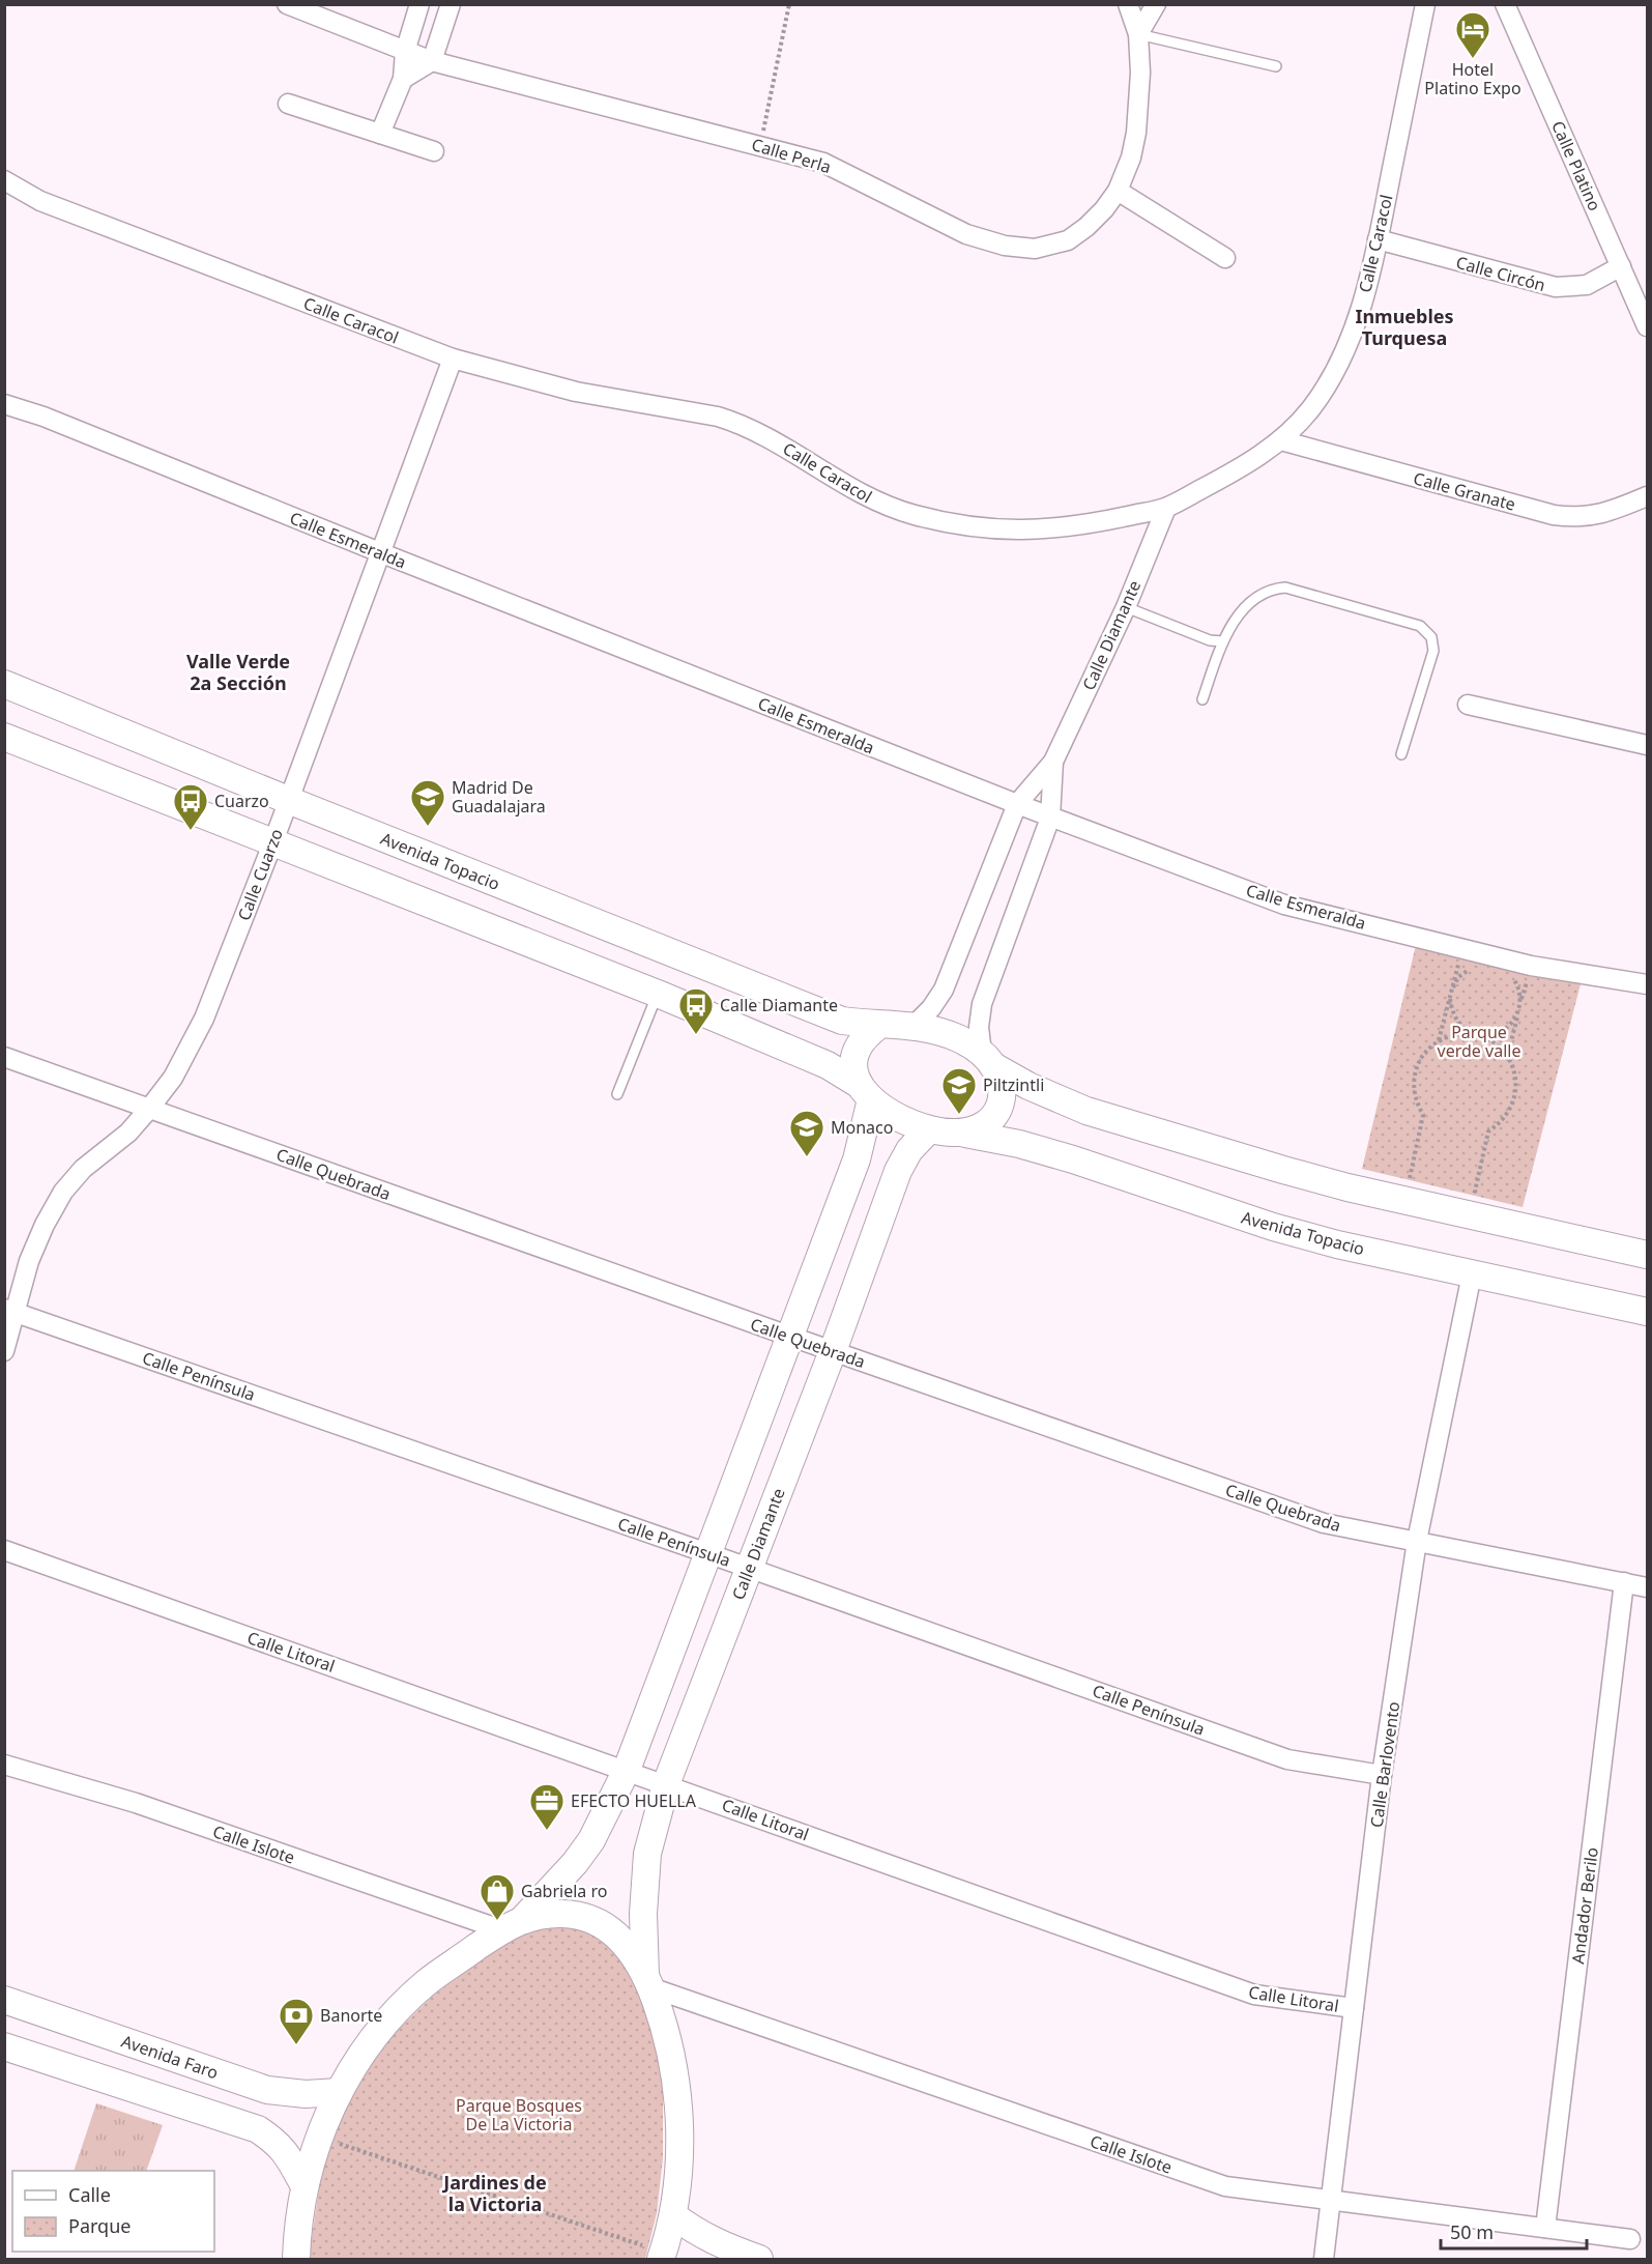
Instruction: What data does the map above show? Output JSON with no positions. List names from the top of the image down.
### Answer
{
  "streets": {
    "street": [
      "Calle Perla",
      "Calle Platino",
      "Calle Caracol",
      "Calle Circón",
      "Calle Granate",
      "Calle Esmeralda",
      "Calle Diamante",
      "Avenida Topacio",
      "Calle Cuarzo",
      "Calle Quebrada",
      "Calle Península",
      "Calle Litoral",
      "Calle Barlovento",
      "Calle Islote",
      "Andador Berilo",
      "Avenida Faro"
    ]
  },
  "crossings": [
    ["Calle Platino", "Calle Circón"],
    ["Calle Caracol", "Calle Circón"],
    ["Calle Caracol", "Calle Granate"],
    ["Calle Caracol", "Calle Diamante"],
    ["Calle Caracol", "Calle Cuarzo"],
    ["Calle Esmeralda", "Calle Diamante"],
    ["Calle Esmeralda", "Calle Cuarzo"],
    ["Calle Diamante", "Avenida Topacio"],
    ["Calle Diamante", "Calle Quebrada"],
    ["Calle Diamante", "Calle Península"],
    ["Calle Diamante", "Calle Litoral"],
    ["Calle Diamante", "Calle Islote"],
    ["Avenida Topacio", "Calle Cuarzo"],
    ["Avenida Topacio", "Calle Barlovento"],
    ["Calle Cuarzo", "Calle Quebrada"],
    ["Calle Cuarzo", "Calle Península"],
    ["Calle Quebrada", "Calle Barlovento"],
    ["Calle Quebrada", "Andador Berilo"],
    ["Calle Península", "Calle Barlovento"],
    ["Calle Litoral", "Calle Barlovento"],
    ["Calle Barlovento", "Calle Islote"],
    ["Calle Islote", "Andador Berilo"]
  ],
  "districts": ["Inmuebles Turquesa", "Valle Verde 2a Sección", "Jardines de la Victoria"],
  "parks": ["Parque verde valle", "Parque Bosques De La Victoria"],
  "places": {
    "hotel": ["Hotel Platino Expo"],
    "school or university": ["Madrid De Guadalajara", "Piltzintli", "Monaco"],
    "bus stop": ["Cuarzo", "Calle Diamante"],
    "office": ["EFECTO HUELLA"],
    "shop": ["Gabriela ro"],
    "bank": ["Banorte"]
  },
  "legend": ["Calle", "Parque"],
  "scale_bar": "50 m"
}
